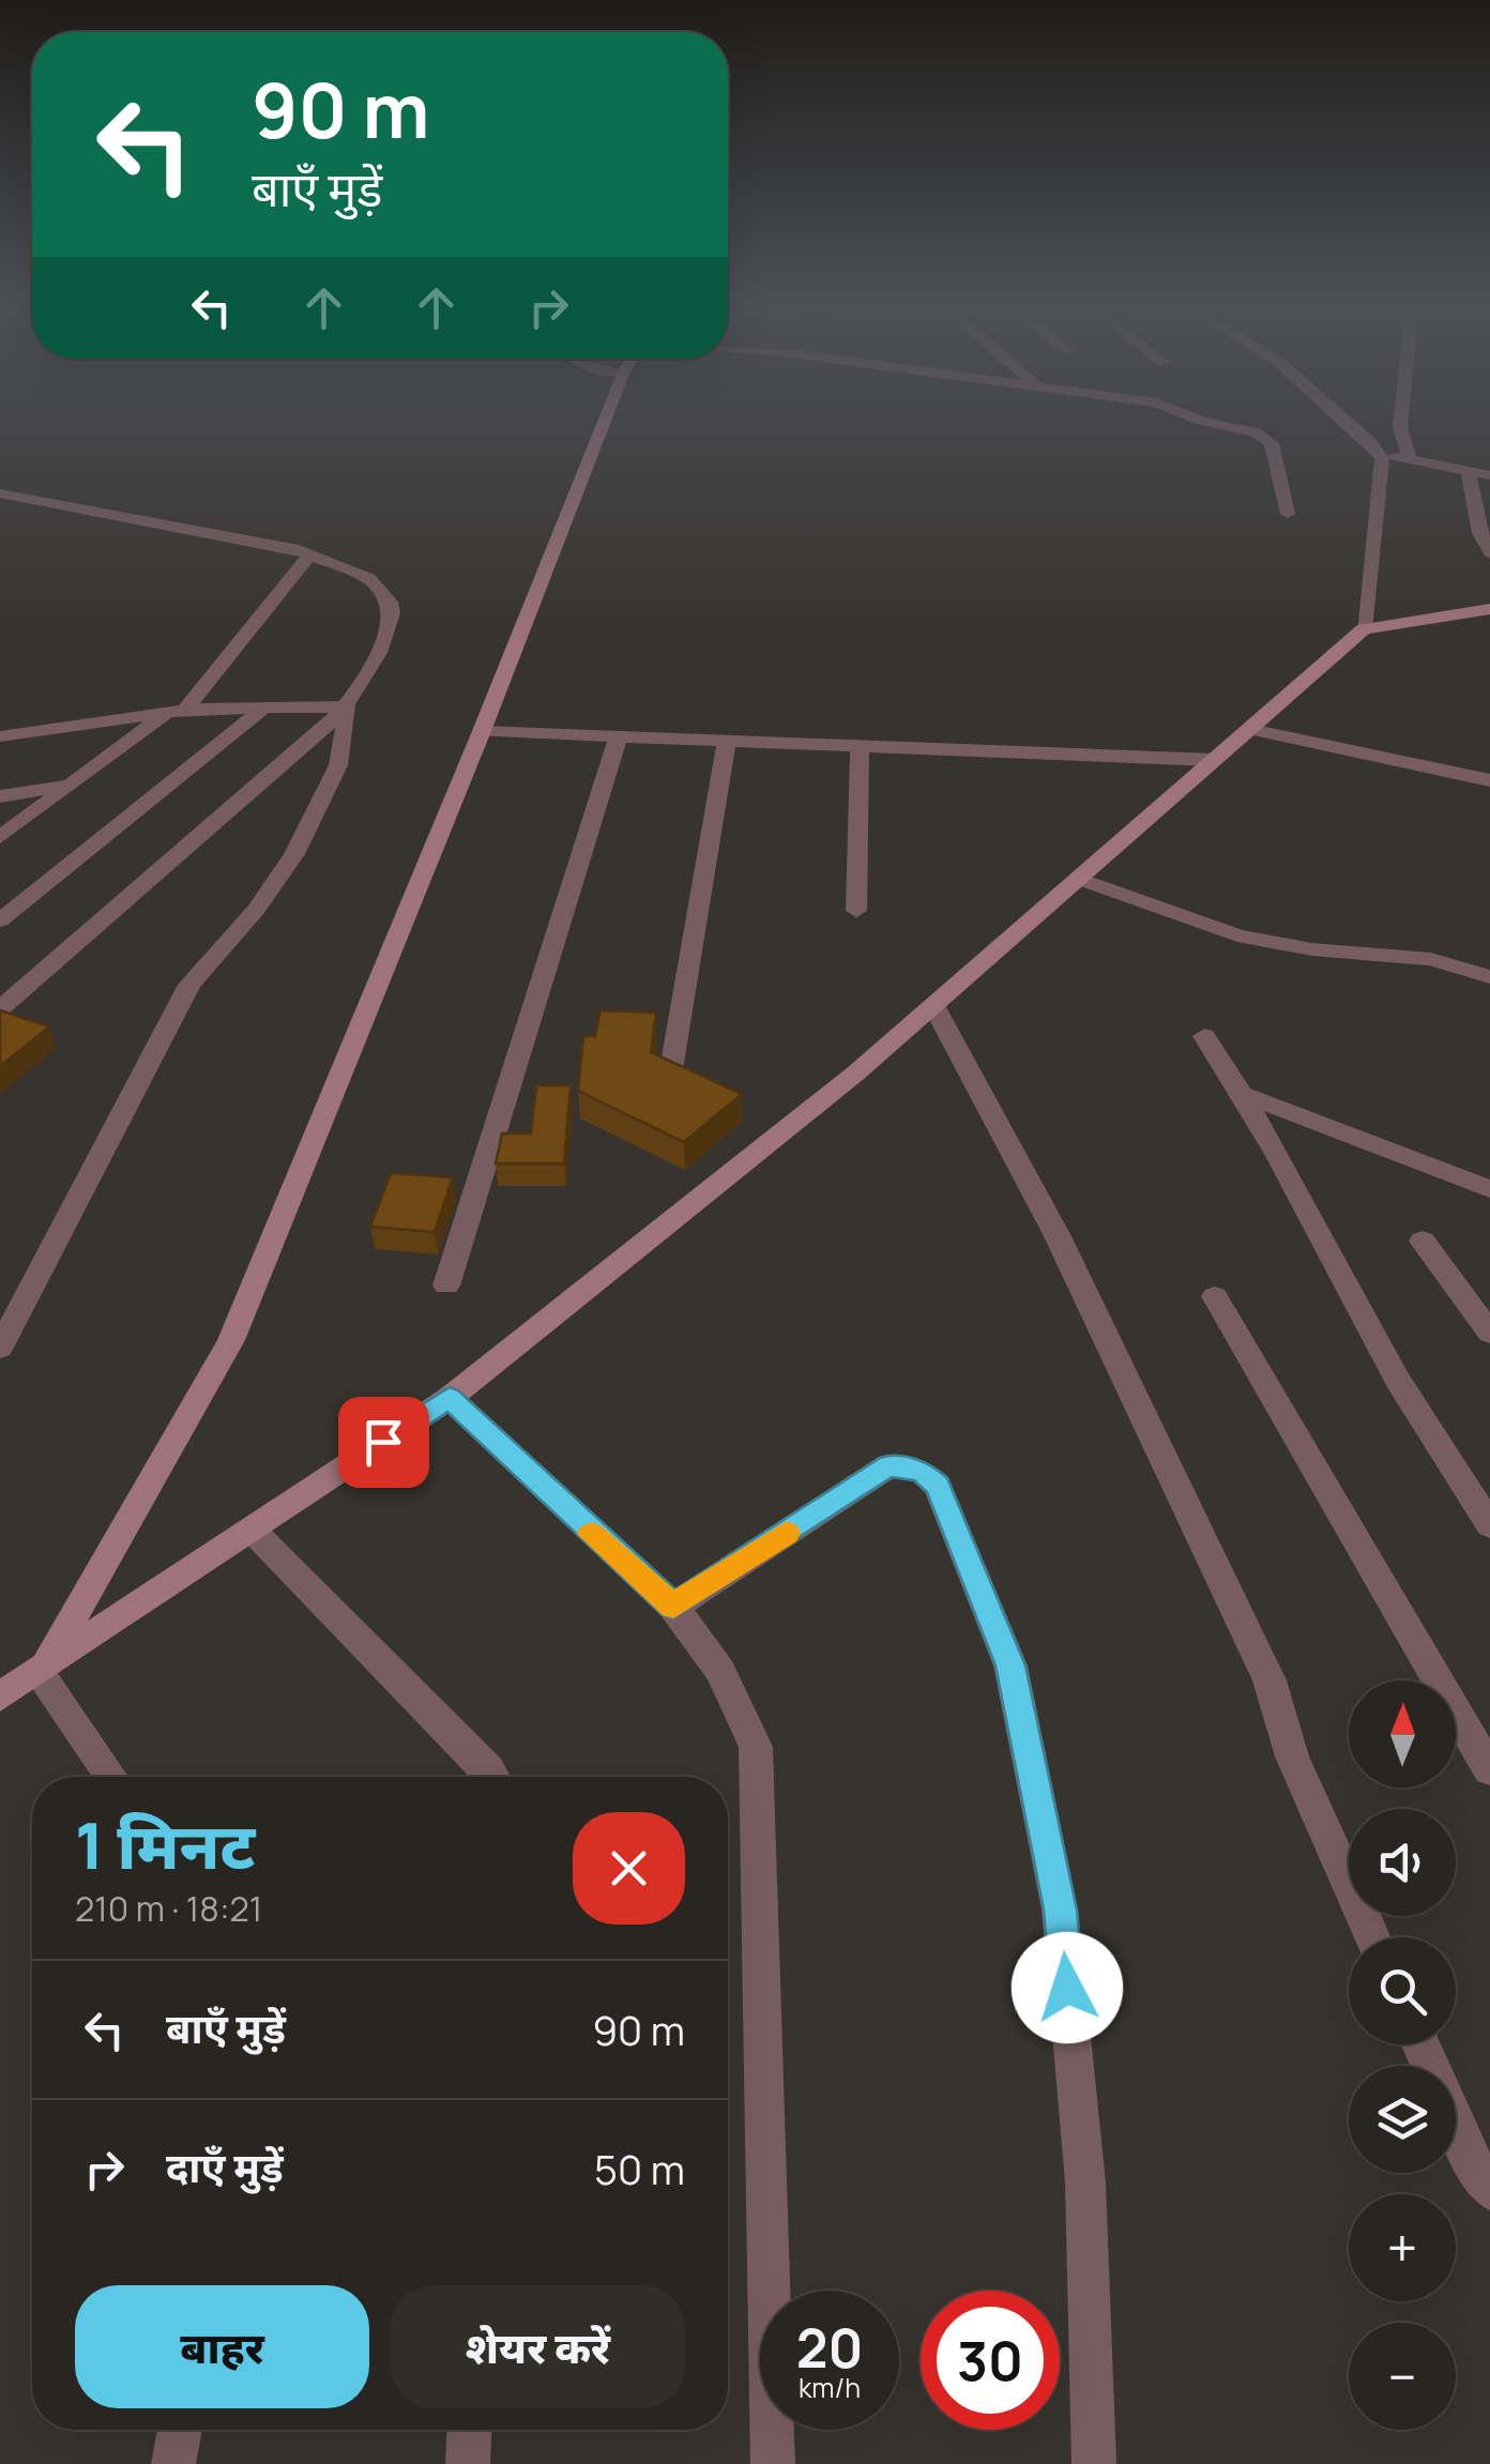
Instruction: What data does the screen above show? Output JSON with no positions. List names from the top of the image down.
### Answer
{
  "north": "top",
  "page": {
    "turn": ["90 m", "बाएँ मुड़ें"],
    "map_buttons": ["+", "−"],
    "heading": ["1 मिनट", "210 m · 18:21"],
    "list": [
      {
        "name": "बाएँ मुड़ें",
        "value": "90 m"
      },
      {
        "name": "दाएँ मुड़ें",
        "value": "50 m"
      }
    ],
    "buttons": ["बाहर", "शेयर करें"],
    "speed": "20 km/h",
    "limit": "30"
  }
}
